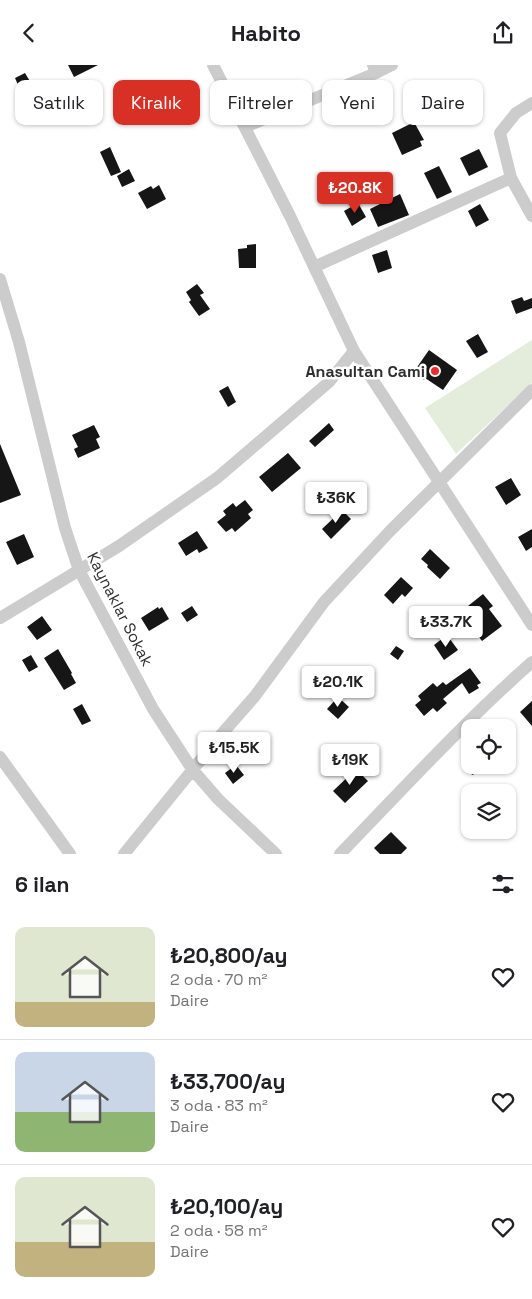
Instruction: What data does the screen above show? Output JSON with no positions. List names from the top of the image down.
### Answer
{
  "streets": {
    "street": ["Kaynaklar Sokak"]
  },
  "places": ["Anasultan Cami"],
  "page": {
    "header": "Habito",
    "chip": [
      "Satılık",
      "Kiralık",
      "Filtreler",
      "Yeni",
      "Daire"
    ],
    "price": [
      "₺20.8K",
      "₺36K",
      "₺33.7K",
      "₺20.1K",
      "₺15.5K",
      "₺19K"
    ],
    "heading": "6 ilan",
    "list": [
      {
        "name": "₺20,800/ay",
        "note": "2 oda · 70 m² · Daire"
      },
      {
        "name": "₺33,700/ay",
        "note": "3 oda · 83 m² · Daire"
      },
      {
        "name": "₺20,100/ay",
        "note": "2 oda · 58 m² · Daire"
      }
    ]
  }
}
